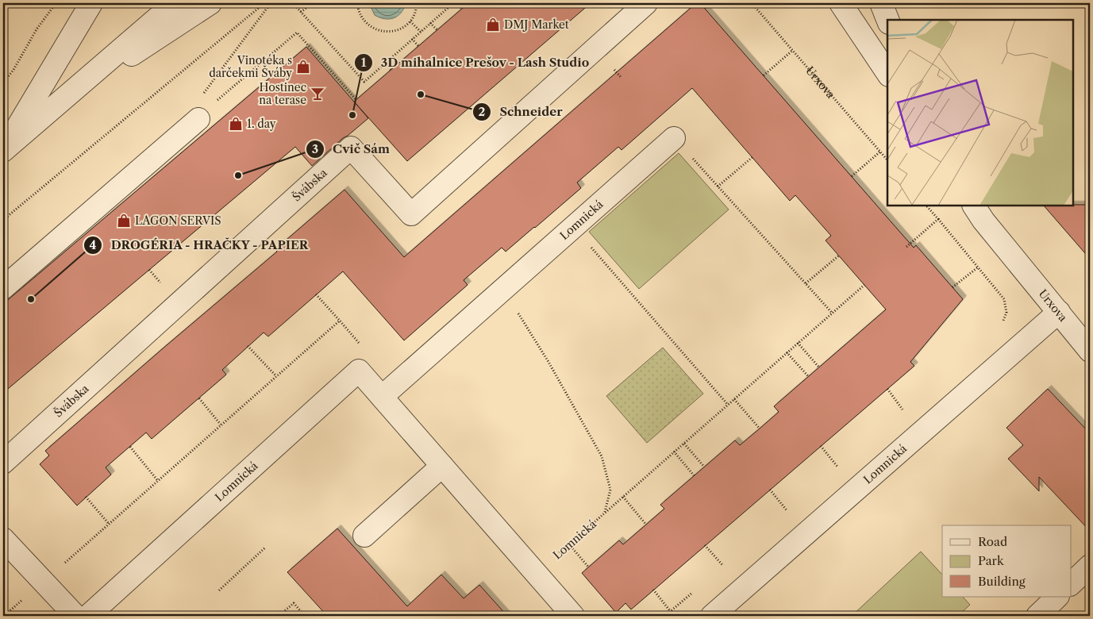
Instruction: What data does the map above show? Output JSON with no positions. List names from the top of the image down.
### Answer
{
  "streets": {
    "street": ["Urxova", "Švábska", "Lomnická"]
  },
  "crossings": [
    ["Urxova", "Lomnická"]
  ],
  "places": {
    "shop": [
      "DMJ Market",
      "Vinotéka s darčekmi Šváby",
      "1. day",
      "LAGON SERVIS"
    ],
    "bar": ["Hostinec na terase"],
    "other": [
      "Schneider",
      "3D mihalnice Prešov - Lash Studio",
      "Cvič Sám",
      "DROGÉRIA - HRAČKY - PAPIER"
    ]
  },
  "legend": ["Road", "Park", "Building"]
}
